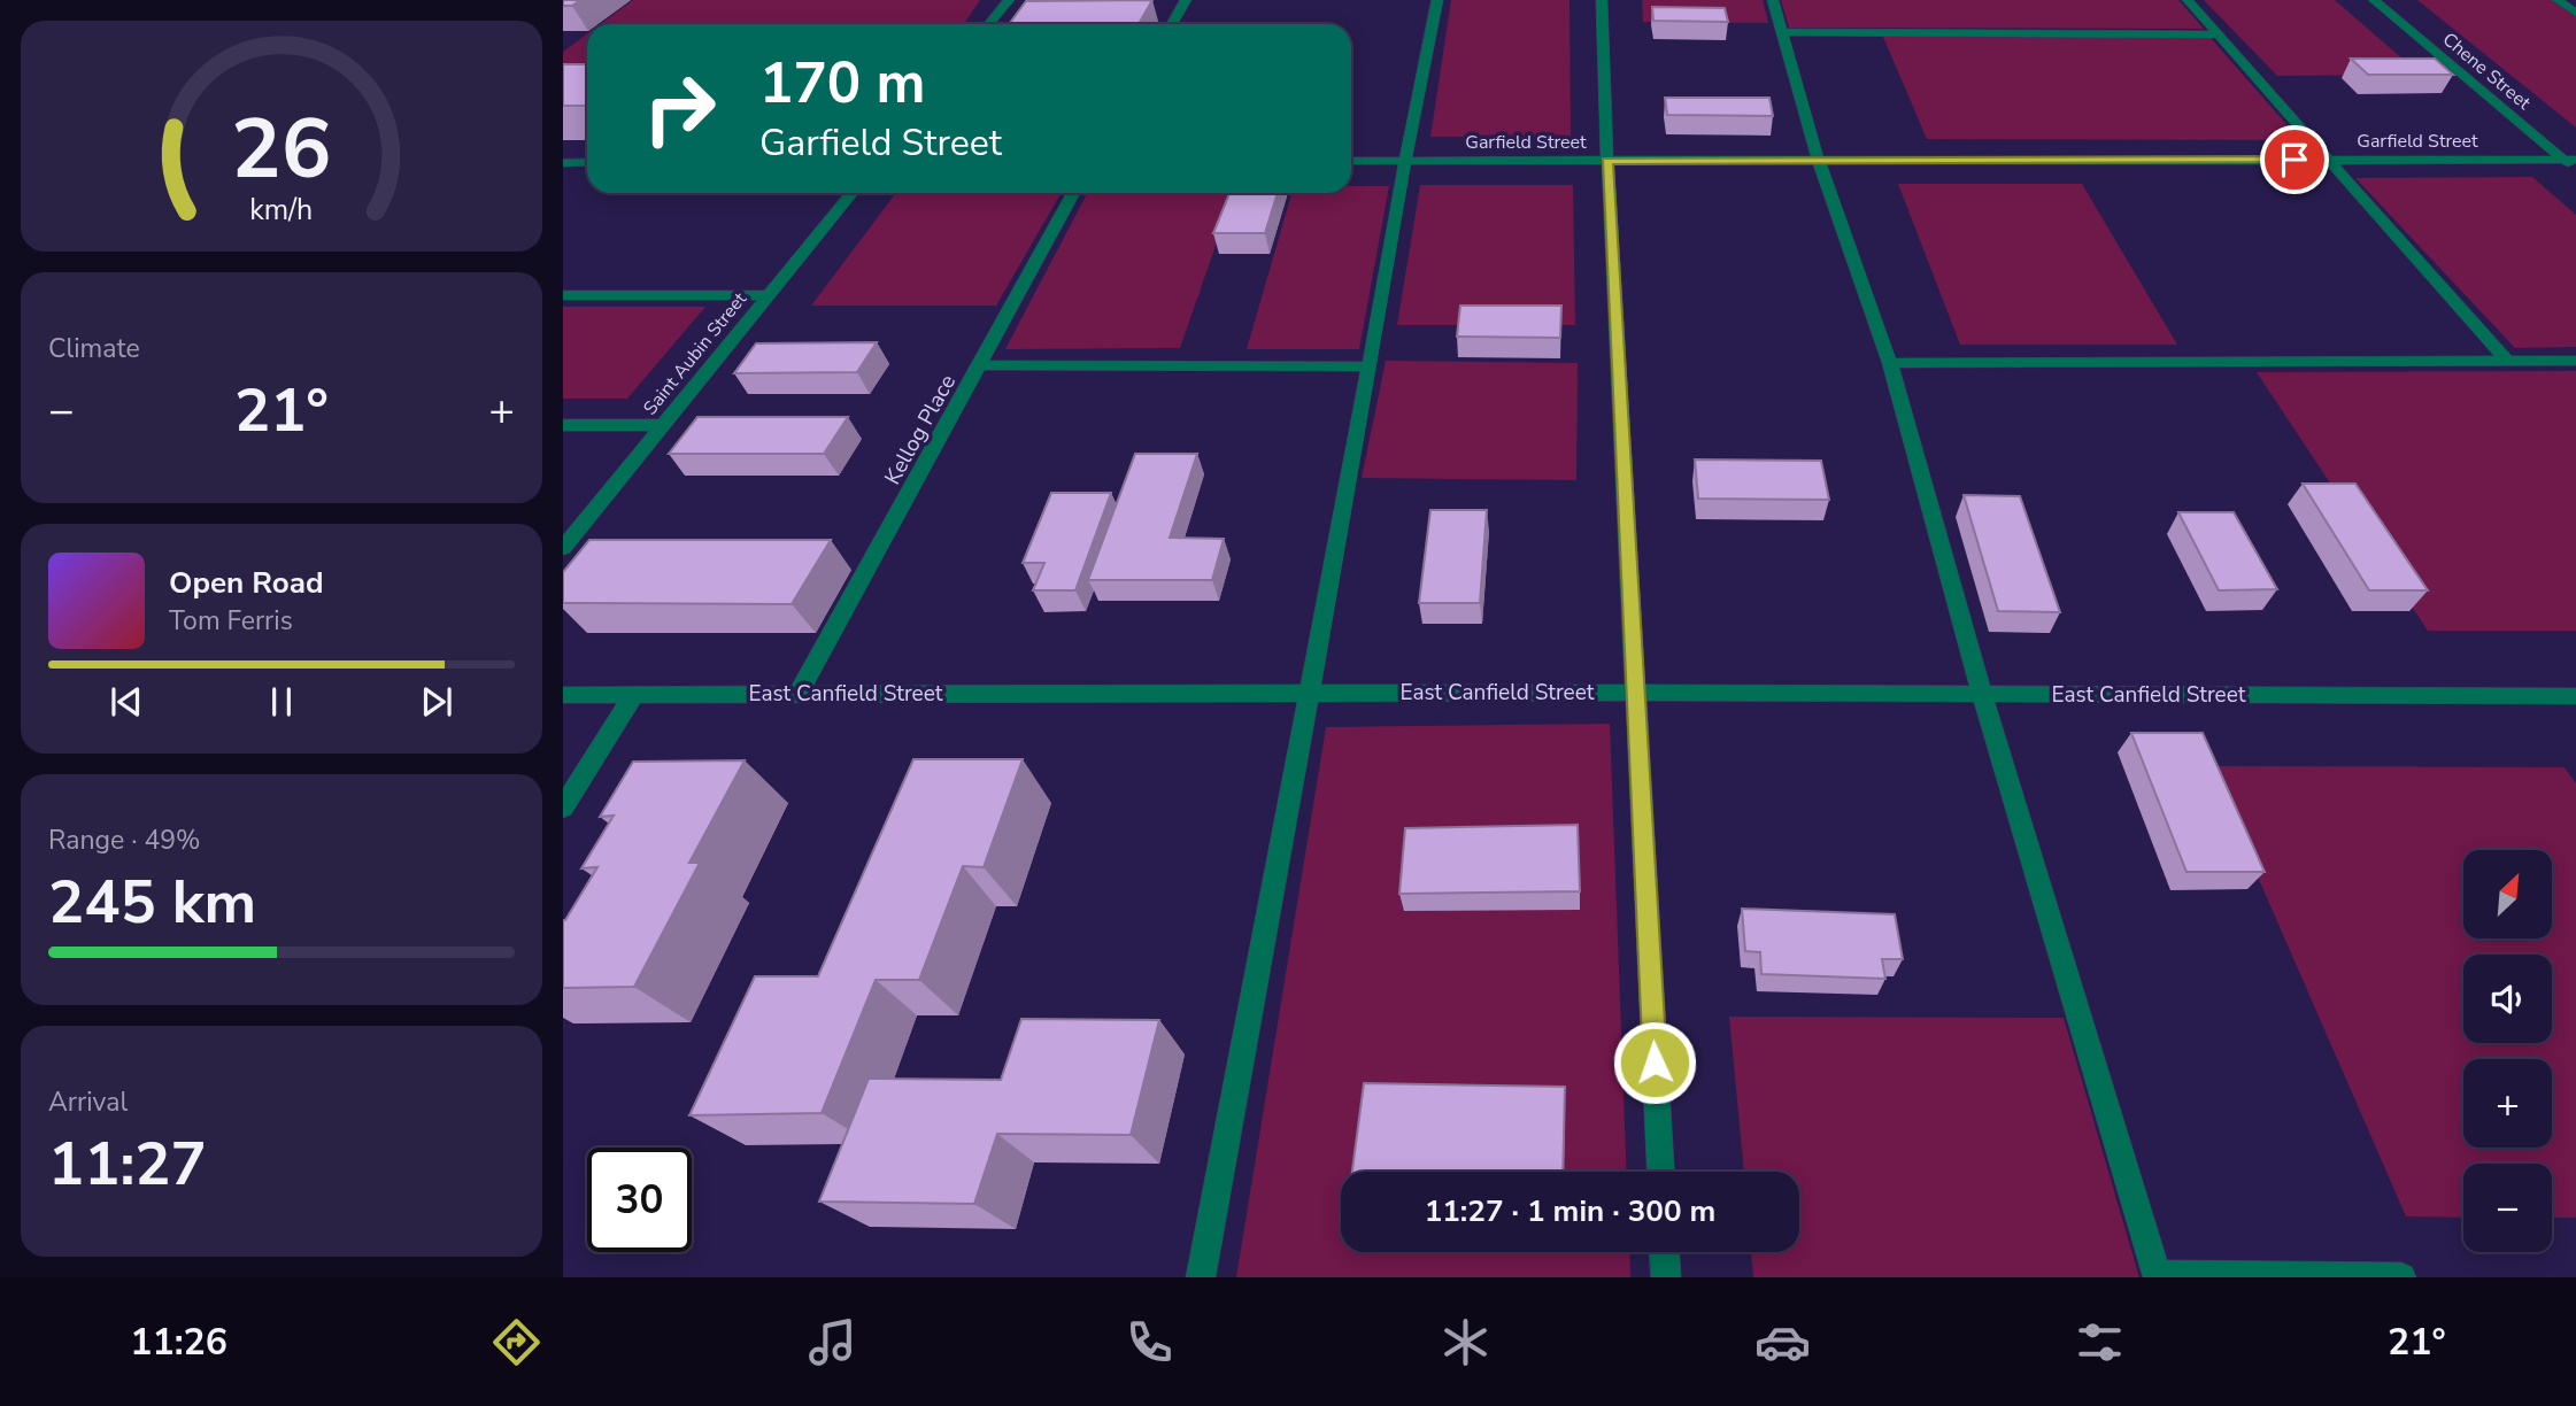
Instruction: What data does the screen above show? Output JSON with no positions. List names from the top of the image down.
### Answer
{
  "streets": {
    "street": [
      "Chene Street",
      "Garfield Street",
      "Saint Aubin Street",
      "Kellog Place",
      "East Canfield Street"
    ]
  },
  "crossings": [
    ["Chene Street", "Garfield Street"],
    ["Kellog Place", "East Canfield Street"]
  ],
  "north": "top right",
  "page": {
    "turn": ["170 m", "Garfield Street"],
    "tile": [
      "Climate",
      ["Range · 49%", "245 km"],
      ["Arrival", "11:27"]
    ],
    "heat": ["−", "21°", "+"],
    "song": ["Open Road", "Tom Ferris"],
    "map_buttons": ["+", "−"],
    "limit": "30",
    "trip": "11:27 · 1 min · 300 m",
    "tabs": ["11:26", "21°"],
    "gauge": ["26", "km/h"]
  }
}
